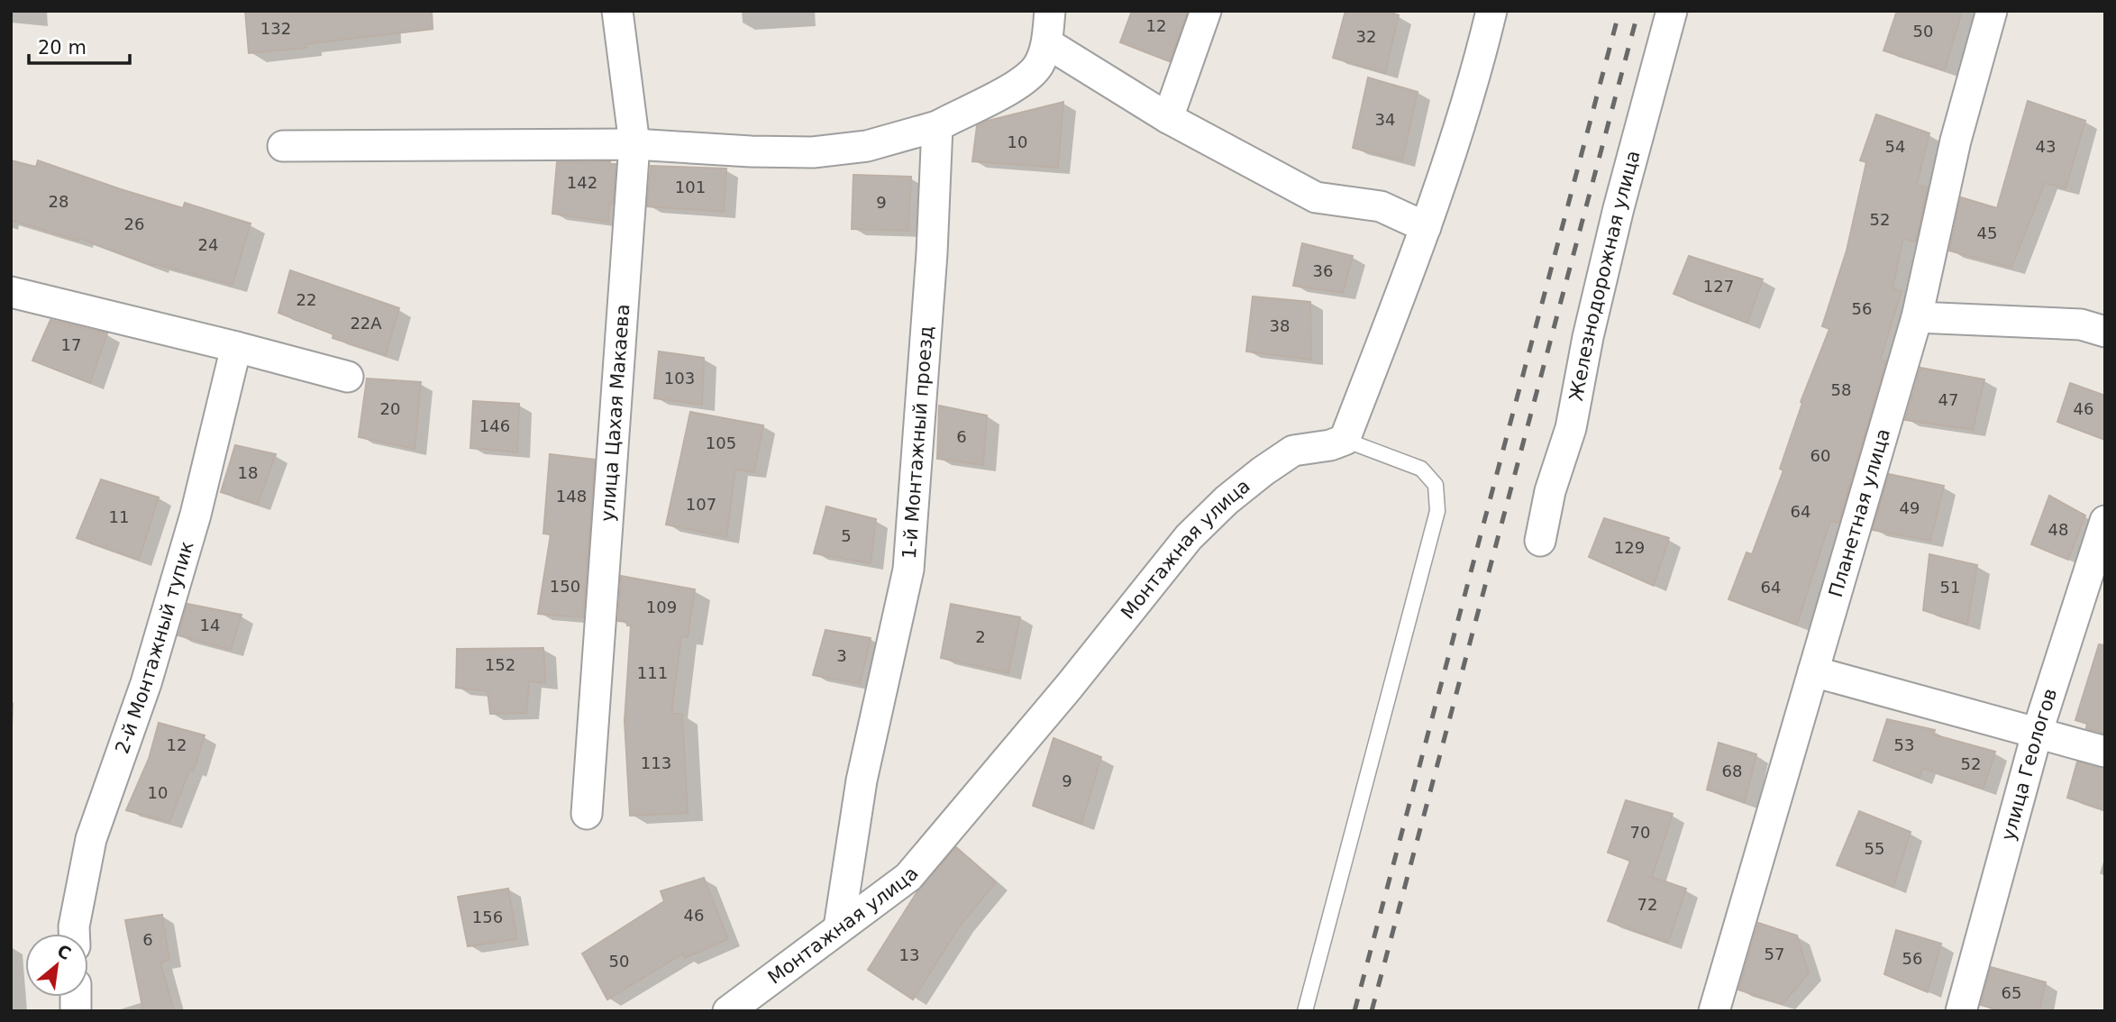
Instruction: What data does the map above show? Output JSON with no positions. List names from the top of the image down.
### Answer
{
  "streets": {
    "street": [
      "Железнодорожная улица",
      "улица Цахая Макаева",
      "1-й Монтажный проезд",
      "Планетная улица",
      "Монтажная улица",
      "2-й Монтажный тупик",
      "улица Геологов"
    ]
  },
  "crossings": [
    ["1-й Монтажный проезд", "Монтажная улица"]
  ],
  "house_numbers": [
    "12",
    "132",
    "50",
    "32",
    "34",
    "10",
    "54",
    "43",
    "142",
    "101",
    "28",
    "9",
    "52",
    "26",
    "45",
    "24",
    "36",
    "127",
    "22",
    "56",
    "22А",
    "38",
    "17",
    "103",
    "58",
    "47",
    "20",
    "46",
    "146",
    "6",
    "105",
    "60",
    "18",
    "148",
    "107",
    "49",
    "64",
    "11",
    "48",
    "5",
    "129",
    "150",
    "64",
    "51",
    "109",
    "14",
    "2",
    "3",
    "152",
    "111",
    "12",
    "53",
    "113",
    "52",
    "68",
    "9",
    "10",
    "70",
    "55",
    "72",
    "46",
    "156",
    "6",
    "57",
    "13",
    "56",
    "50",
    "65"
  ],
  "scale_bar": "20 m",
  "north": "top right"
}
